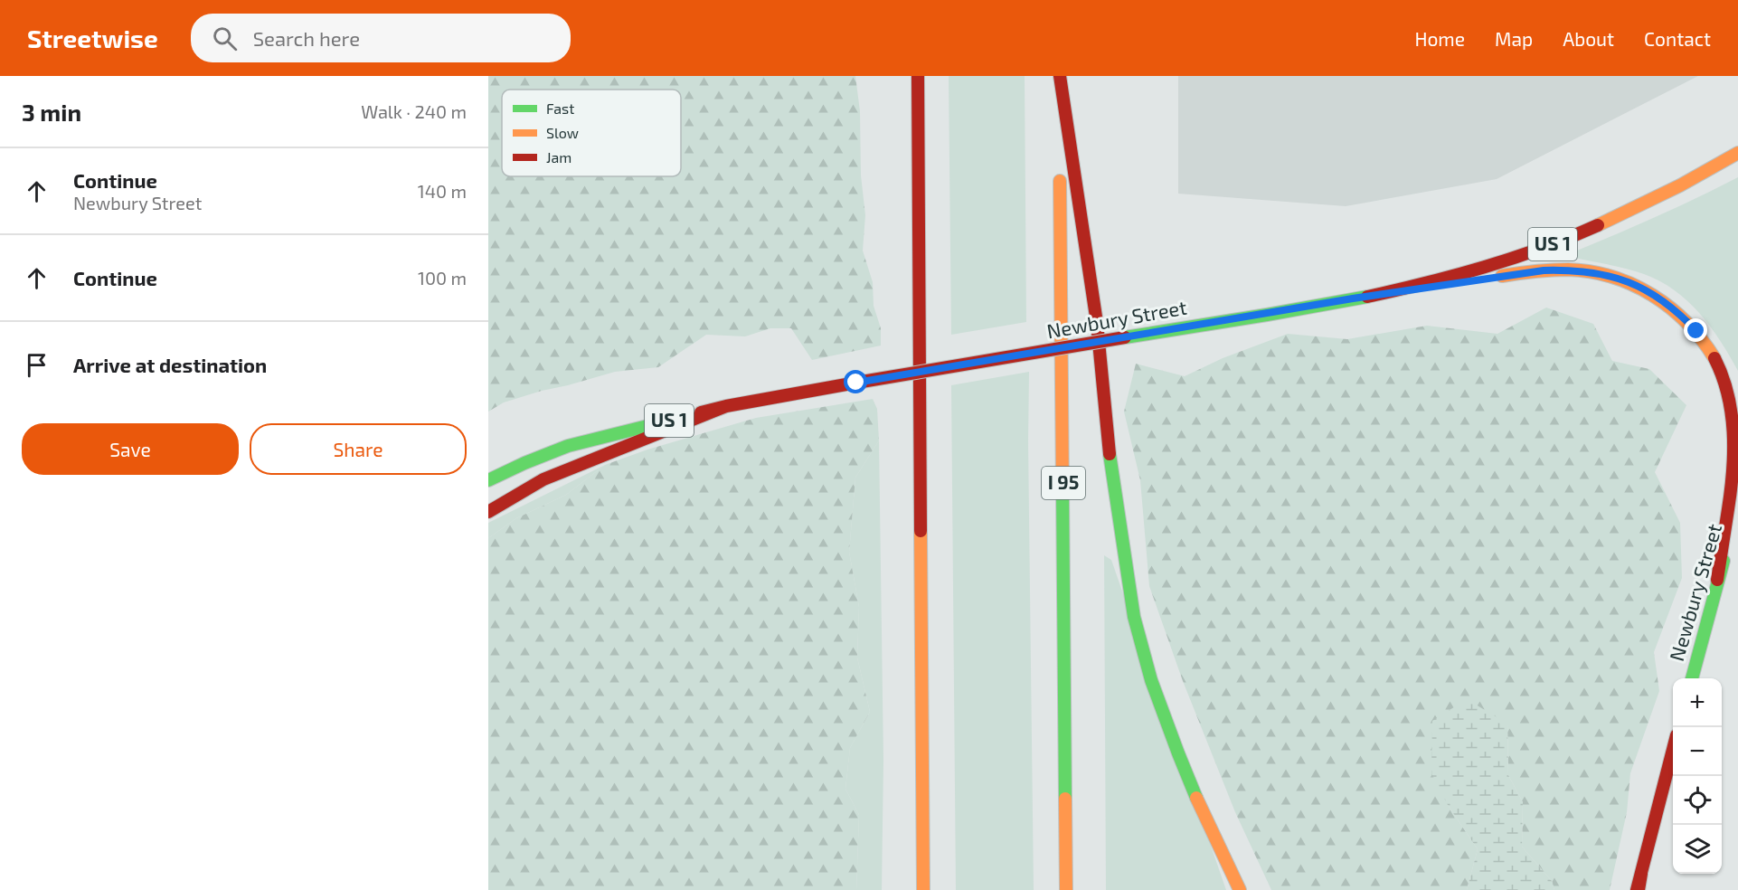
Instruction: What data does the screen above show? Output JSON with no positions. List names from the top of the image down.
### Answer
{
  "streets": {
    "main road": ["US 1", "Newbury Street", "I 95"]
  },
  "legend": ["Fast", "Slow", "Jam"],
  "page": {
    "header": "Streetwise",
    "search": "Search here",
    "nav": [
      "Home",
      "Map",
      "About",
      "Contact"
    ],
    "heading": ["3 min", "Walk · 240 m"],
    "list": [
      ["Continue", "Newbury Street", "140 m"],
      ["Continue", "100 m"],
      "Arrive at destination"
    ],
    "buttons": ["Save", "Share"],
    "map_buttons": ["+", "−"]
  }
}
